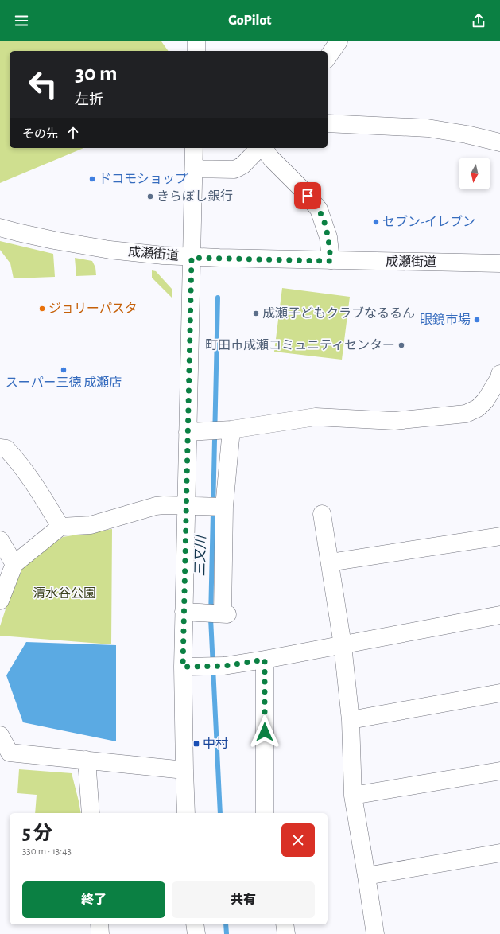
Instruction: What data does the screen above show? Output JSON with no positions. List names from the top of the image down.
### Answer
{
  "streets": {
    "street": ["成瀬街道"]
  },
  "water": ["三又川"],
  "parks": ["清水谷公園"],
  "places": {
    "other": [
      "ドコモショップ",
      "きらぼし銀行",
      "セブン-イレブン",
      "ジョリーパスタ",
      "成瀬子どもクラブなるるん",
      "眼鏡市場",
      "町田市成瀬コミュニティセンター",
      "スーパー三徳 成瀬店"
    ],
    "transit": ["中村"]
  },
  "north": "bottom",
  "page": {
    "header": "GoPilot",
    "turn": ["30 m", "左折"],
    "then": "その先",
    "heading": ["5 分", "330 m · 13:43"],
    "buttons": ["終了", "共有"]
  }
}
